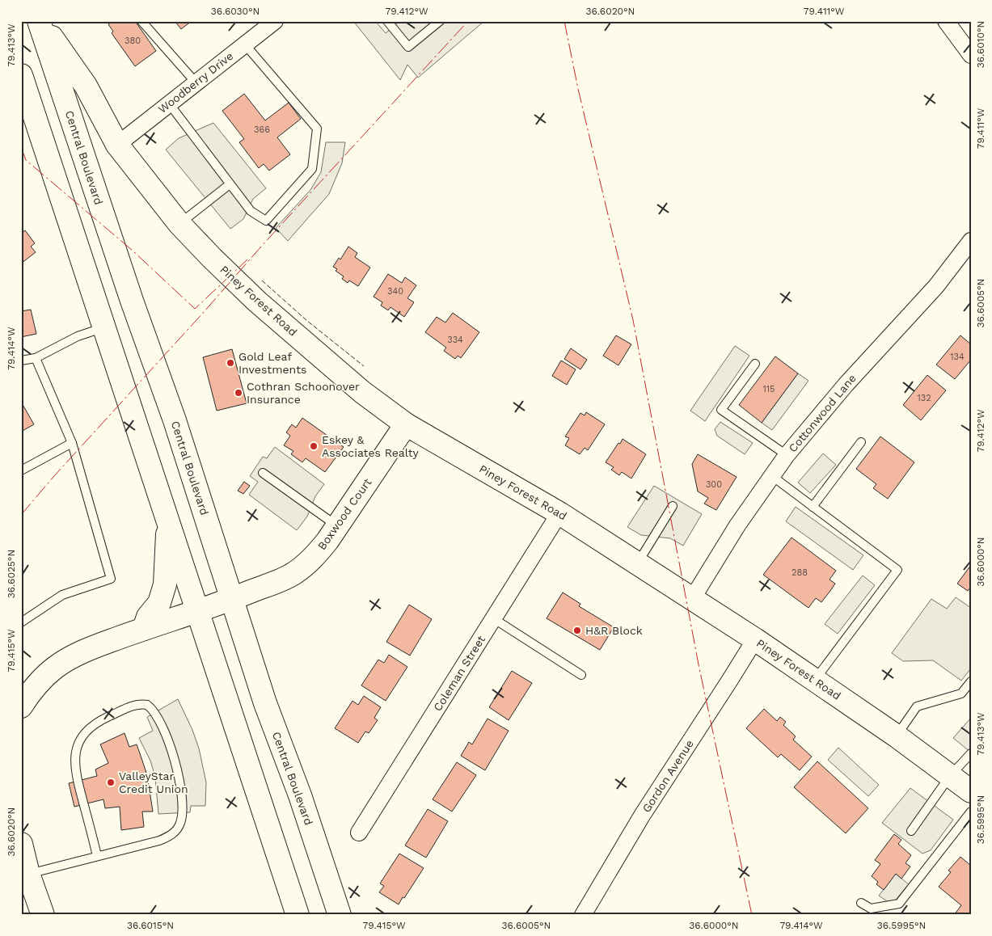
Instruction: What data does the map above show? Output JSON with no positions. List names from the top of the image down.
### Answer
{
  "streets": {
    "main road": ["Central Boulevard", "Piney Forest Road", "Boxwood Court"],
    "street": [
      "Woodberry Drive",
      "Cottonwood Lane",
      "Coleman Street",
      "Gordon Avenue"
    ]
  },
  "crossings": [
    ["Woodberry Drive", "Piney Forest Road"],
    ["Central Boulevard", "Piney Forest Road"],
    ["Central Boulevard", "Boxwood Court"],
    ["Piney Forest Road", "Cottonwood Lane"],
    ["Piney Forest Road", "Boxwood Court"],
    ["Piney Forest Road", "Coleman Street"],
    ["Piney Forest Road", "Gordon Avenue"]
  ],
  "places": [
    "Gold Leaf Investments",
    "Cothran Schoonover Insurance",
    "Eskey & Associates Realty",
    "H&R Block",
    "ValleyStar Credit Union"
  ],
  "house_numbers": [
    "380",
    "366",
    "340",
    "334",
    "134",
    "115",
    "132",
    "300",
    "288"
  ],
  "coordinates": [
    "36.6030°N",
    "79.412°W",
    "36.6020°N",
    "79.411°W",
    "36.6010°N",
    "79.413°W",
    "36.6005°N",
    "79.414°W",
    "36.6000°N",
    "36.6025°N",
    "79.415°W",
    "36.5995°N",
    "36.6015°N"
  ]
}
